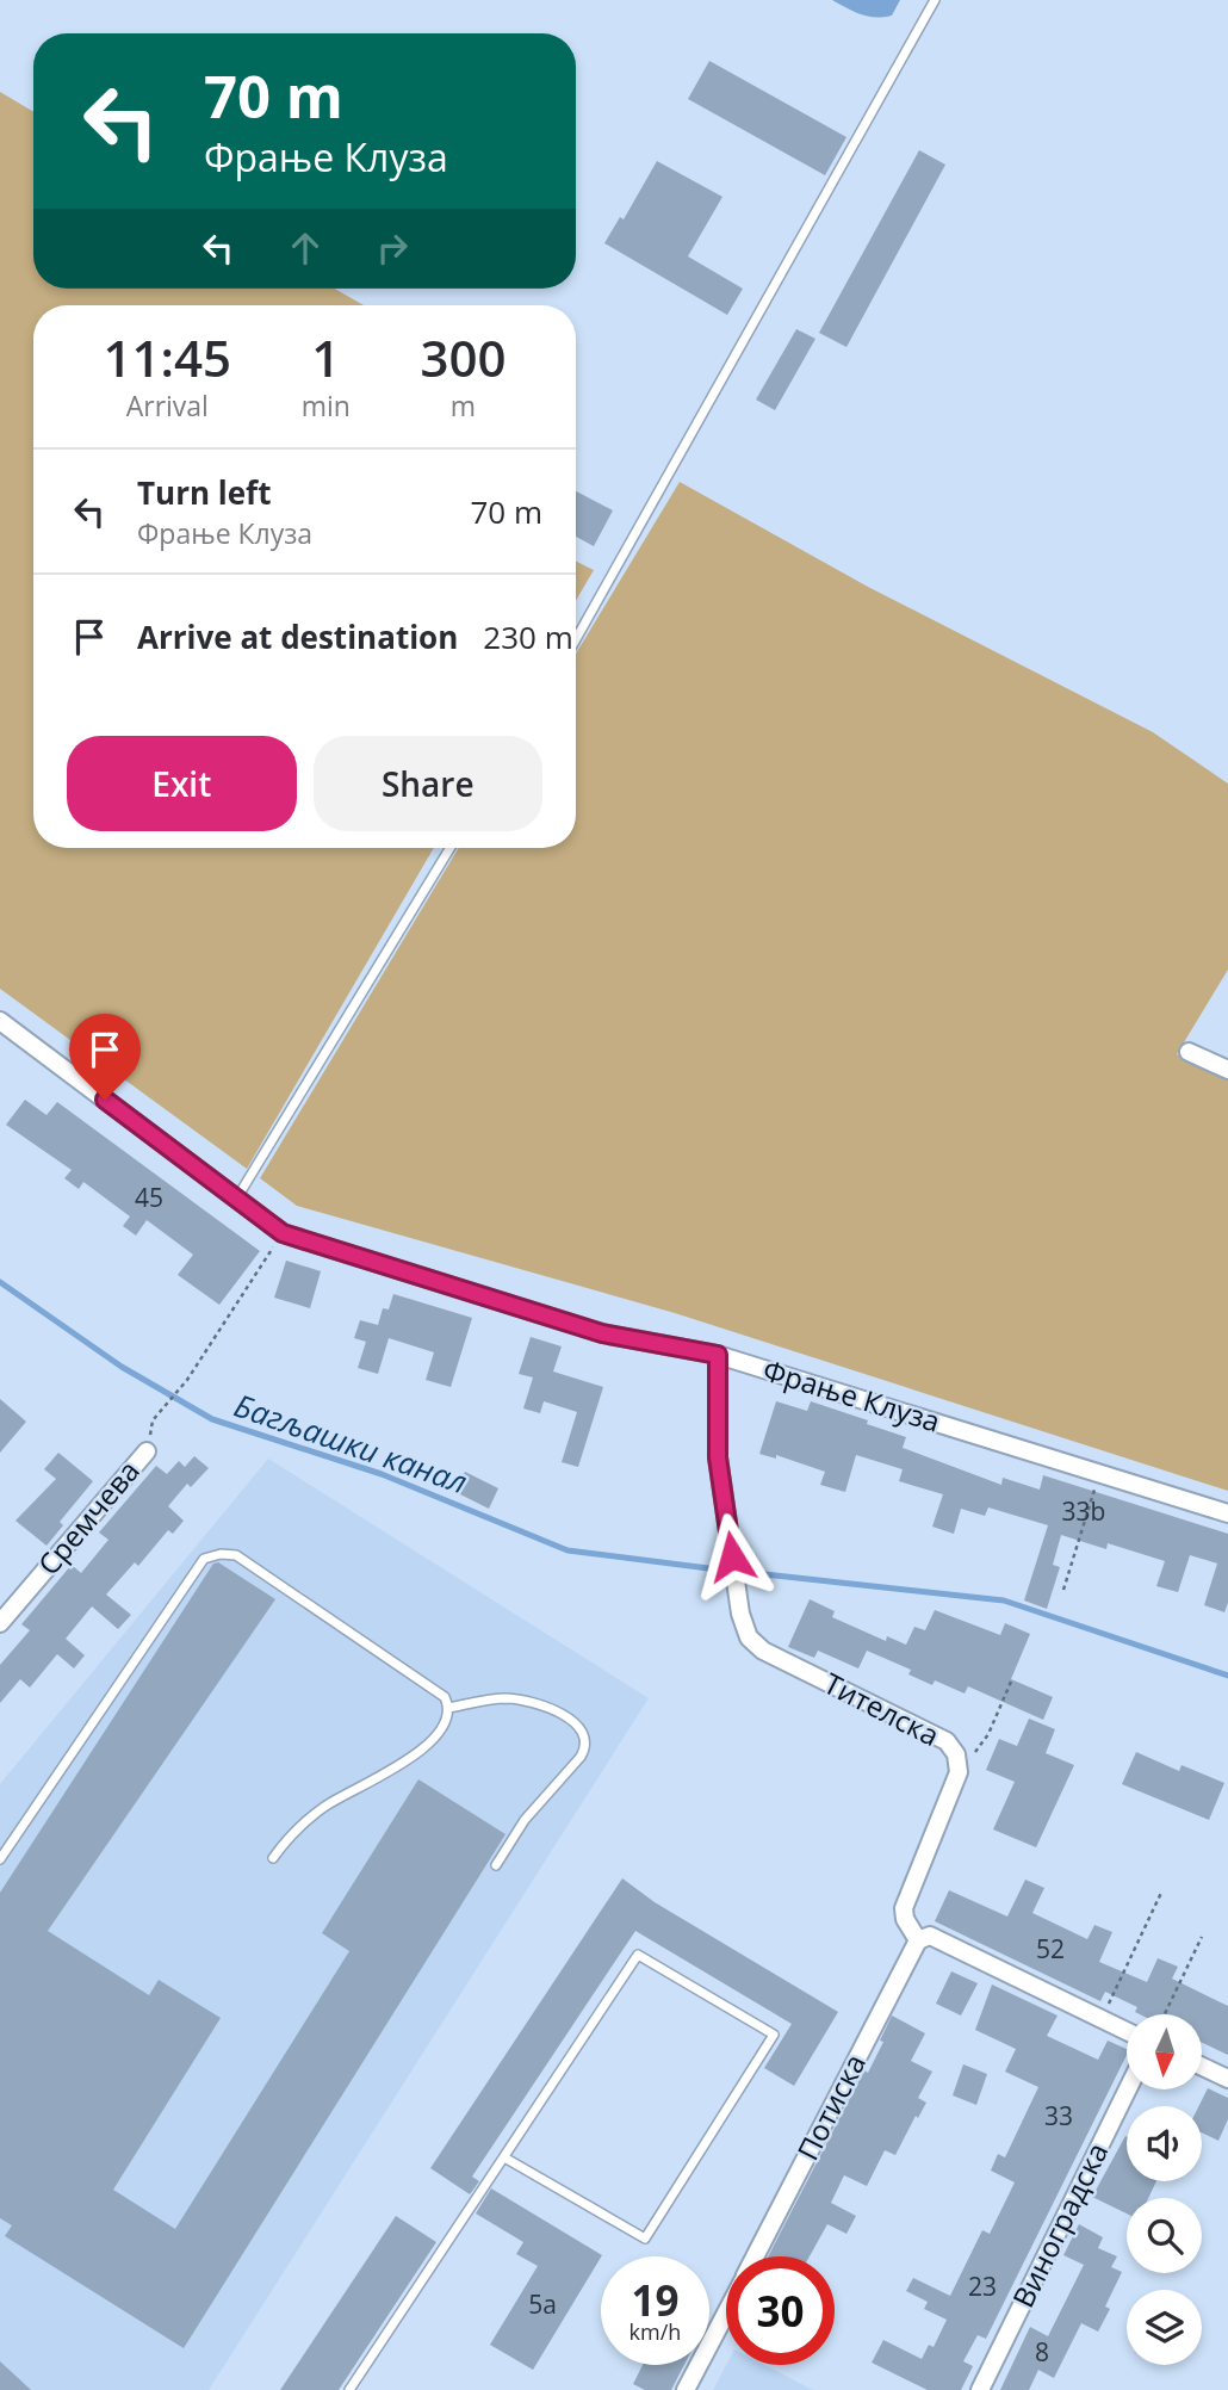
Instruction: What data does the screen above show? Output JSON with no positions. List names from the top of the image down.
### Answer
{
  "streets": {
    "street": [
      "Фрање Клуза",
      "Сремчева",
      "Тителска",
      "Потиска",
      "Виноградска"
    ]
  },
  "crossings": [
    ["Фрање Клуза", "Тителска"],
    ["Тителска", "Потиска"]
  ],
  "water": ["Багљашки канал"],
  "house_numbers": [
    "45",
    "33b",
    "52",
    "33",
    "23",
    "5a",
    "8"
  ],
  "north": "bottom",
  "page": {
    "turn": ["70 m", "Фрање Клуза"],
    "eta": [
      "11:45",
      "Arrival",
      "1",
      "min",
      "300",
      "m"
    ],
    "list": [
      {
        "name": "Turn left",
        "note": "Фрање Клуза",
        "value": "70 m"
      },
      {
        "name": "Arrive at destination",
        "value": "230 m"
      }
    ],
    "buttons": ["Exit", "Share"],
    "speed": "19 km/h",
    "limit": "30"
  }
}
